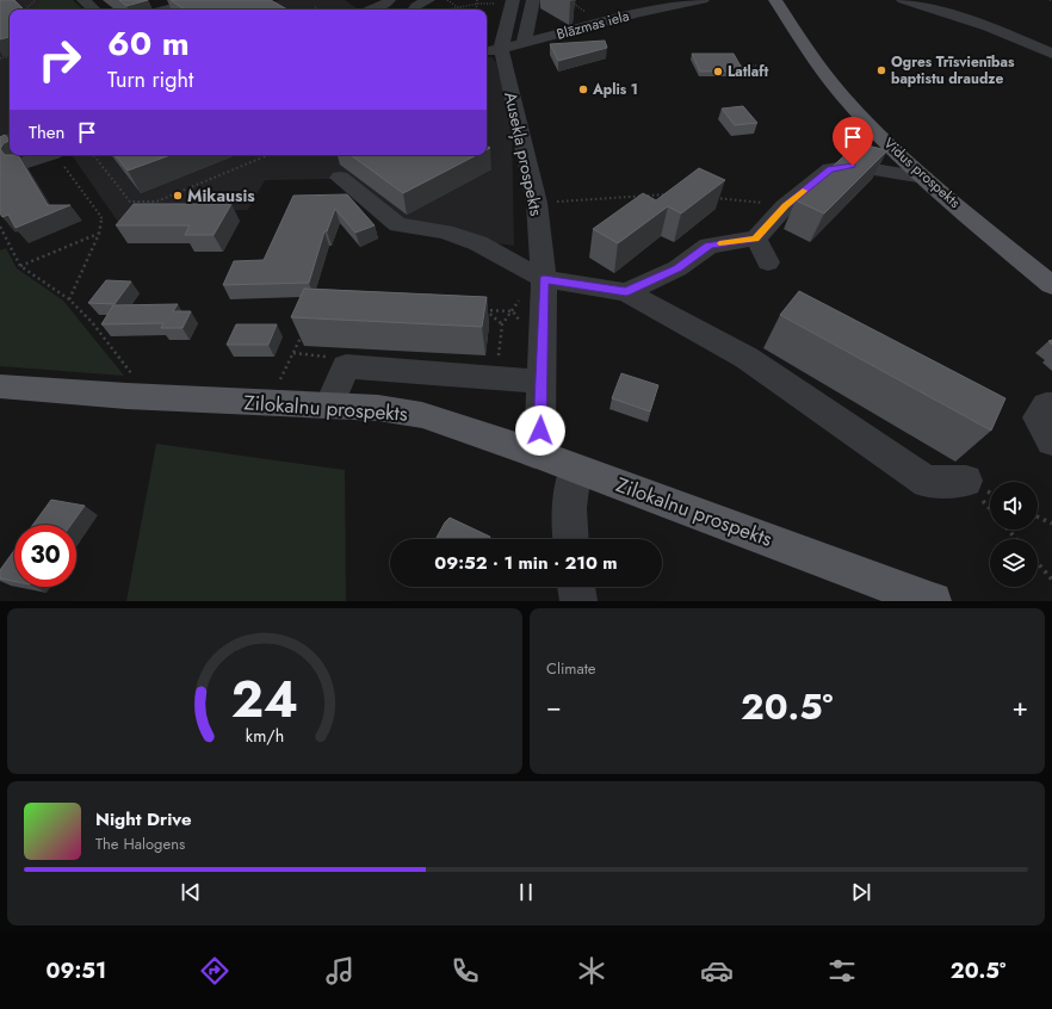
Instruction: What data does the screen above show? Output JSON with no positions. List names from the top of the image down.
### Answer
{
  "streets": {
    "main road": ["Vidus prospekts", "Zilokalnu prospekts"],
    "street": ["Blāzmas iela", "Ausekļa prospekts"]
  },
  "crossings": [
    ["Blāzmas iela", "Ausekļa prospekts"],
    ["Ausekļa prospekts", "Zilokalnu prospekts"]
  ],
  "places": [
    "Ogres Trīsvienības baptistu draudze",
    "Latlaft",
    "Aplis 1",
    "Mikausis"
  ],
  "page": {
    "turn": ["60 m", "Turn right"],
    "then": "Then",
    "limit": "30",
    "trip": "09:52 · 1 min · 210 m",
    "tile": "Climate",
    "heat": ["−", "20.5°", "+"],
    "song": ["Night Drive", "The Halogens"],
    "tabs": ["09:51", "20.5°"],
    "gauge": ["24", "km/h"]
  }
}
